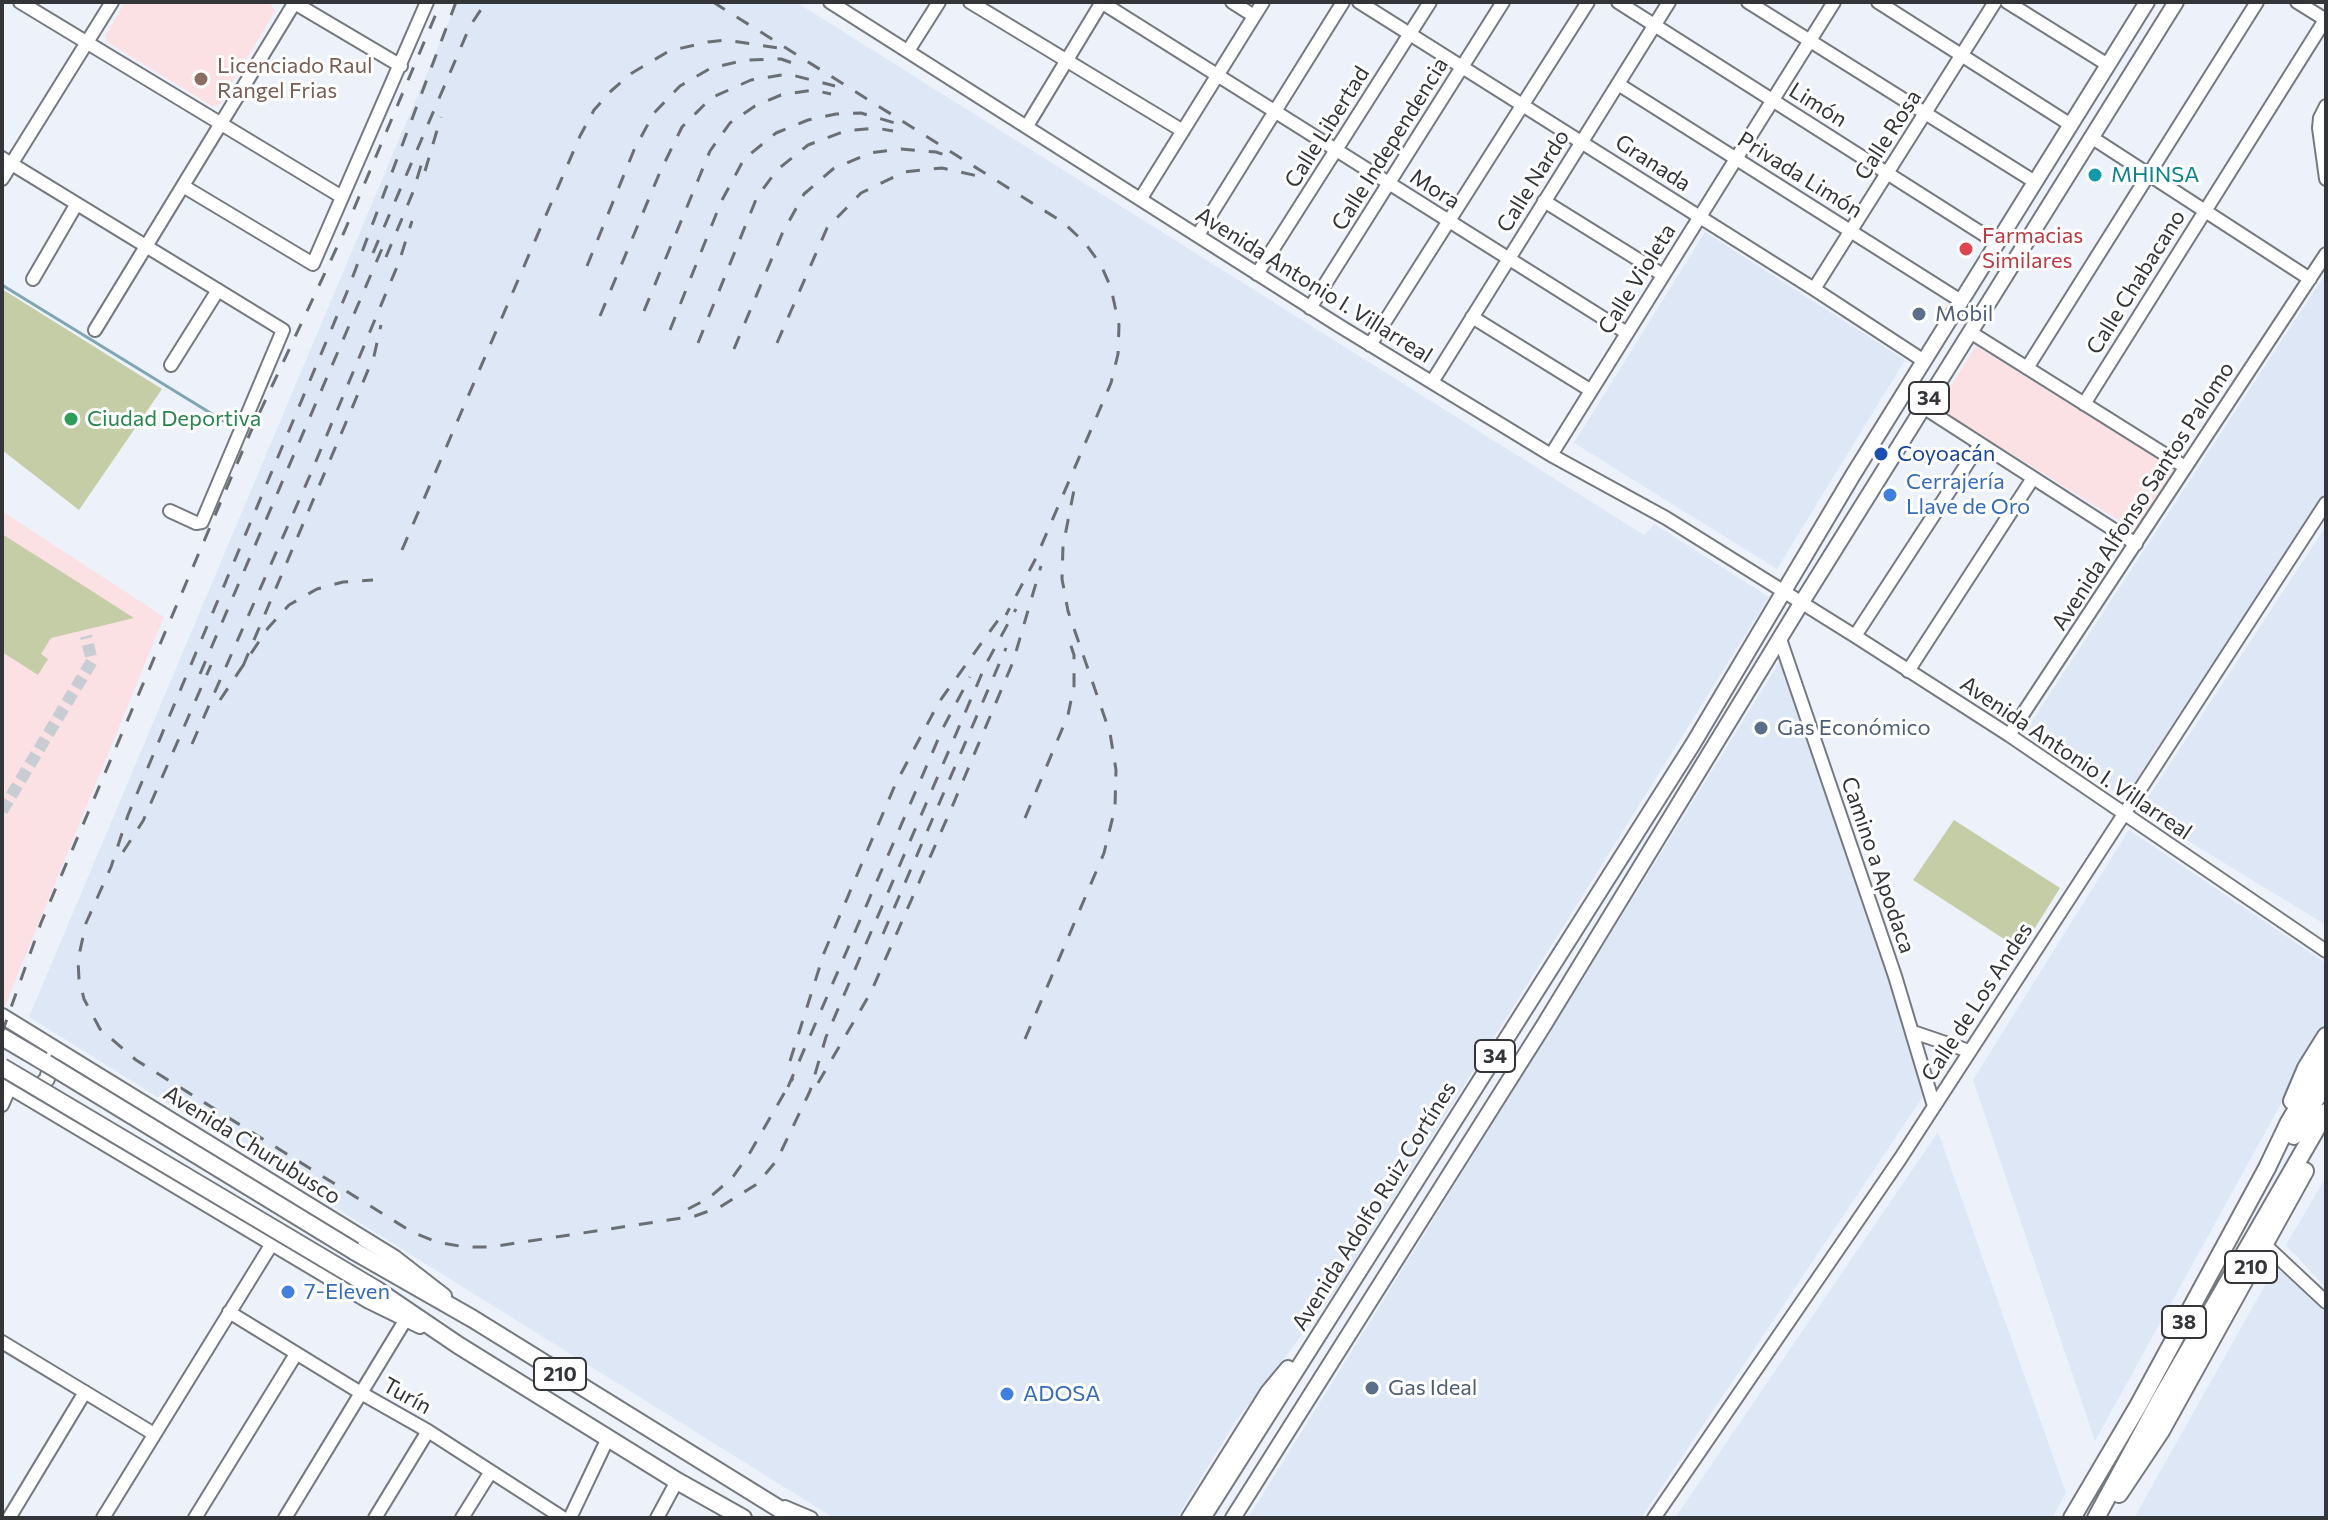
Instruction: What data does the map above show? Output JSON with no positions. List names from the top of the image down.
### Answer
{
  "streets": {
    "highway": ["Avenida Churubusco", "210", "38"],
    "main road": ["34", "Avenida Adolfo Ruiz Cortínes"],
    "street": [
      "Limón",
      "Calle Libertad",
      "Calle Rosa",
      "Calle Independencia",
      "Granada",
      "Privada Limón",
      "Calle Nardo",
      "Mora",
      "Calle Violeta",
      "Calle Chabacano",
      "Avenida Antonio I. Villarreal",
      "Avenida Alfonso Santos Palomo",
      "Camino a Apodaca",
      "Calle de Los Andes",
      "Turín"
    ]
  },
  "crossings": [
    ["Limón", "Calle Rosa"],
    ["Limón", "Calle Nardo"],
    ["Limón", "Calle Violeta"],
    ["Limón", "34"],
    ["Calle Libertad", "Granada"],
    ["Calle Libertad", "Mora"],
    ["Calle Libertad", "Avenida Antonio I. Villarreal"],
    ["Calle Rosa", "Granada"],
    ["Calle Rosa", "Privada Limón"],
    ["Calle Independencia", "Granada"],
    ["Calle Independencia", "Mora"],
    ["Calle Independencia", "Avenida Antonio I. Villarreal"],
    ["Granada", "Calle Nardo"],
    ["Granada", "Calle Violeta"],
    ["Granada", "34"],
    ["Privada Limón", "Calle Nardo"],
    ["Privada Limón", "Calle Violeta"],
    ["Privada Limón", "34"],
    ["Calle Nardo", "Mora"],
    ["Calle Nardo", "Avenida Antonio I. Villarreal"],
    ["Mora", "Calle Violeta"],
    ["Calle Violeta", "Avenida Antonio I. Villarreal"],
    ["Avenida Antonio I. Villarreal", "34"],
    ["Avenida Antonio I. Villarreal", "Avenida Alfonso Santos Palomo"],
    ["Avenida Antonio I. Villarreal", "Calle de Los Andes"],
    ["Avenida Antonio I. Villarreal", "Avenida Adolfo Ruiz Cortínes"],
    ["34", "Camino a Apodaca"],
    ["34", "Avenida Adolfo Ruiz Cortínes"],
    ["Camino a Apodaca", "Calle de Los Andes"]
  ],
  "places": [
    "Licenciado Raul Rangel Frias",
    "MHINSA",
    "Farmacias Similares",
    "Mobil",
    "Ciudad Deportiva",
    "Coyoacán",
    "Cerrajería Llave de Oro",
    "Gas Económico",
    "7-Eleven",
    "Gas Ideal",
    "ADOSA"
  ]
}
